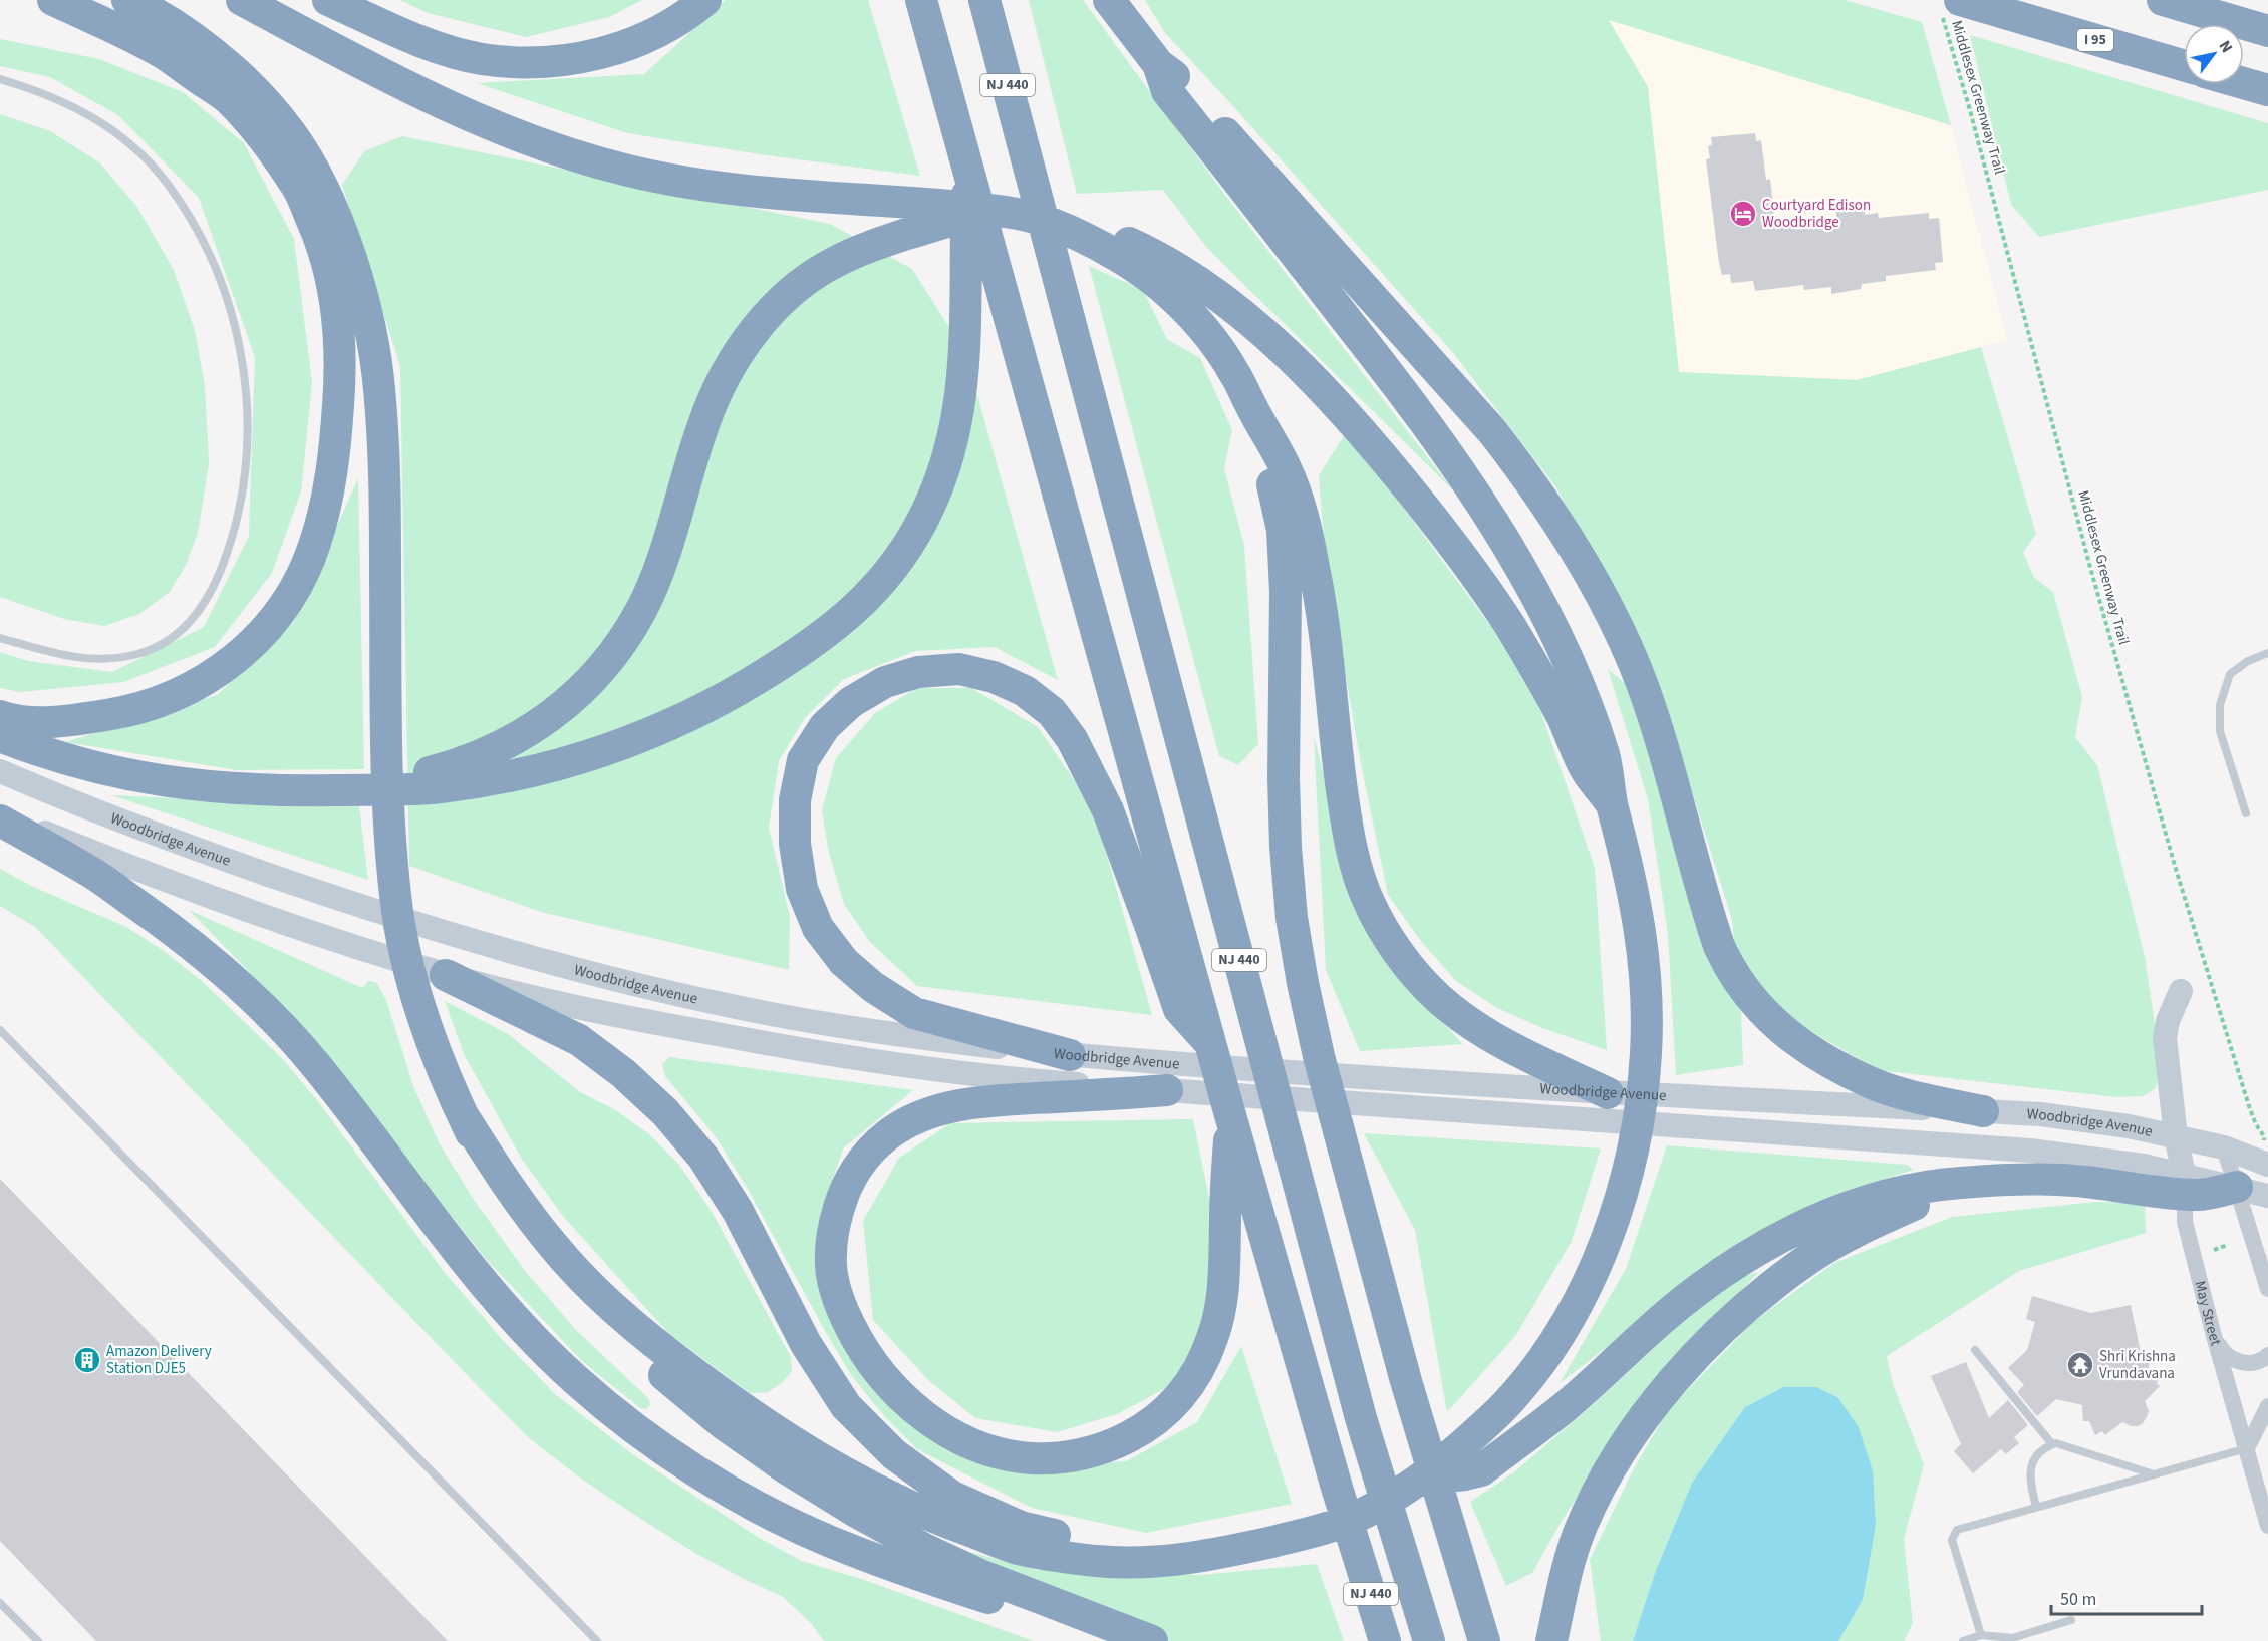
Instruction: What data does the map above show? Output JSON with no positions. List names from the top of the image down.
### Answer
{
  "streets": {
    "highway": ["I 95", "NJ 440"],
    "main road": ["Woodbridge Avenue"],
    "street": ["May Street"],
    "path": ["Middlesex Greenway Trail"]
  },
  "crossings": [
    ["I 95", "Middlesex Greenway Trail"],
    ["Woodbridge Avenue", "May Street"]
  ],
  "places": {
    "hotel": ["Courtyard Edison Woodbridge"],
    "building": ["Amazon Delivery Station DJE5"],
    "temple": ["Shri Krishna Vrundavana"]
  },
  "scale_bar": "50 m",
  "north": "top right"
}
